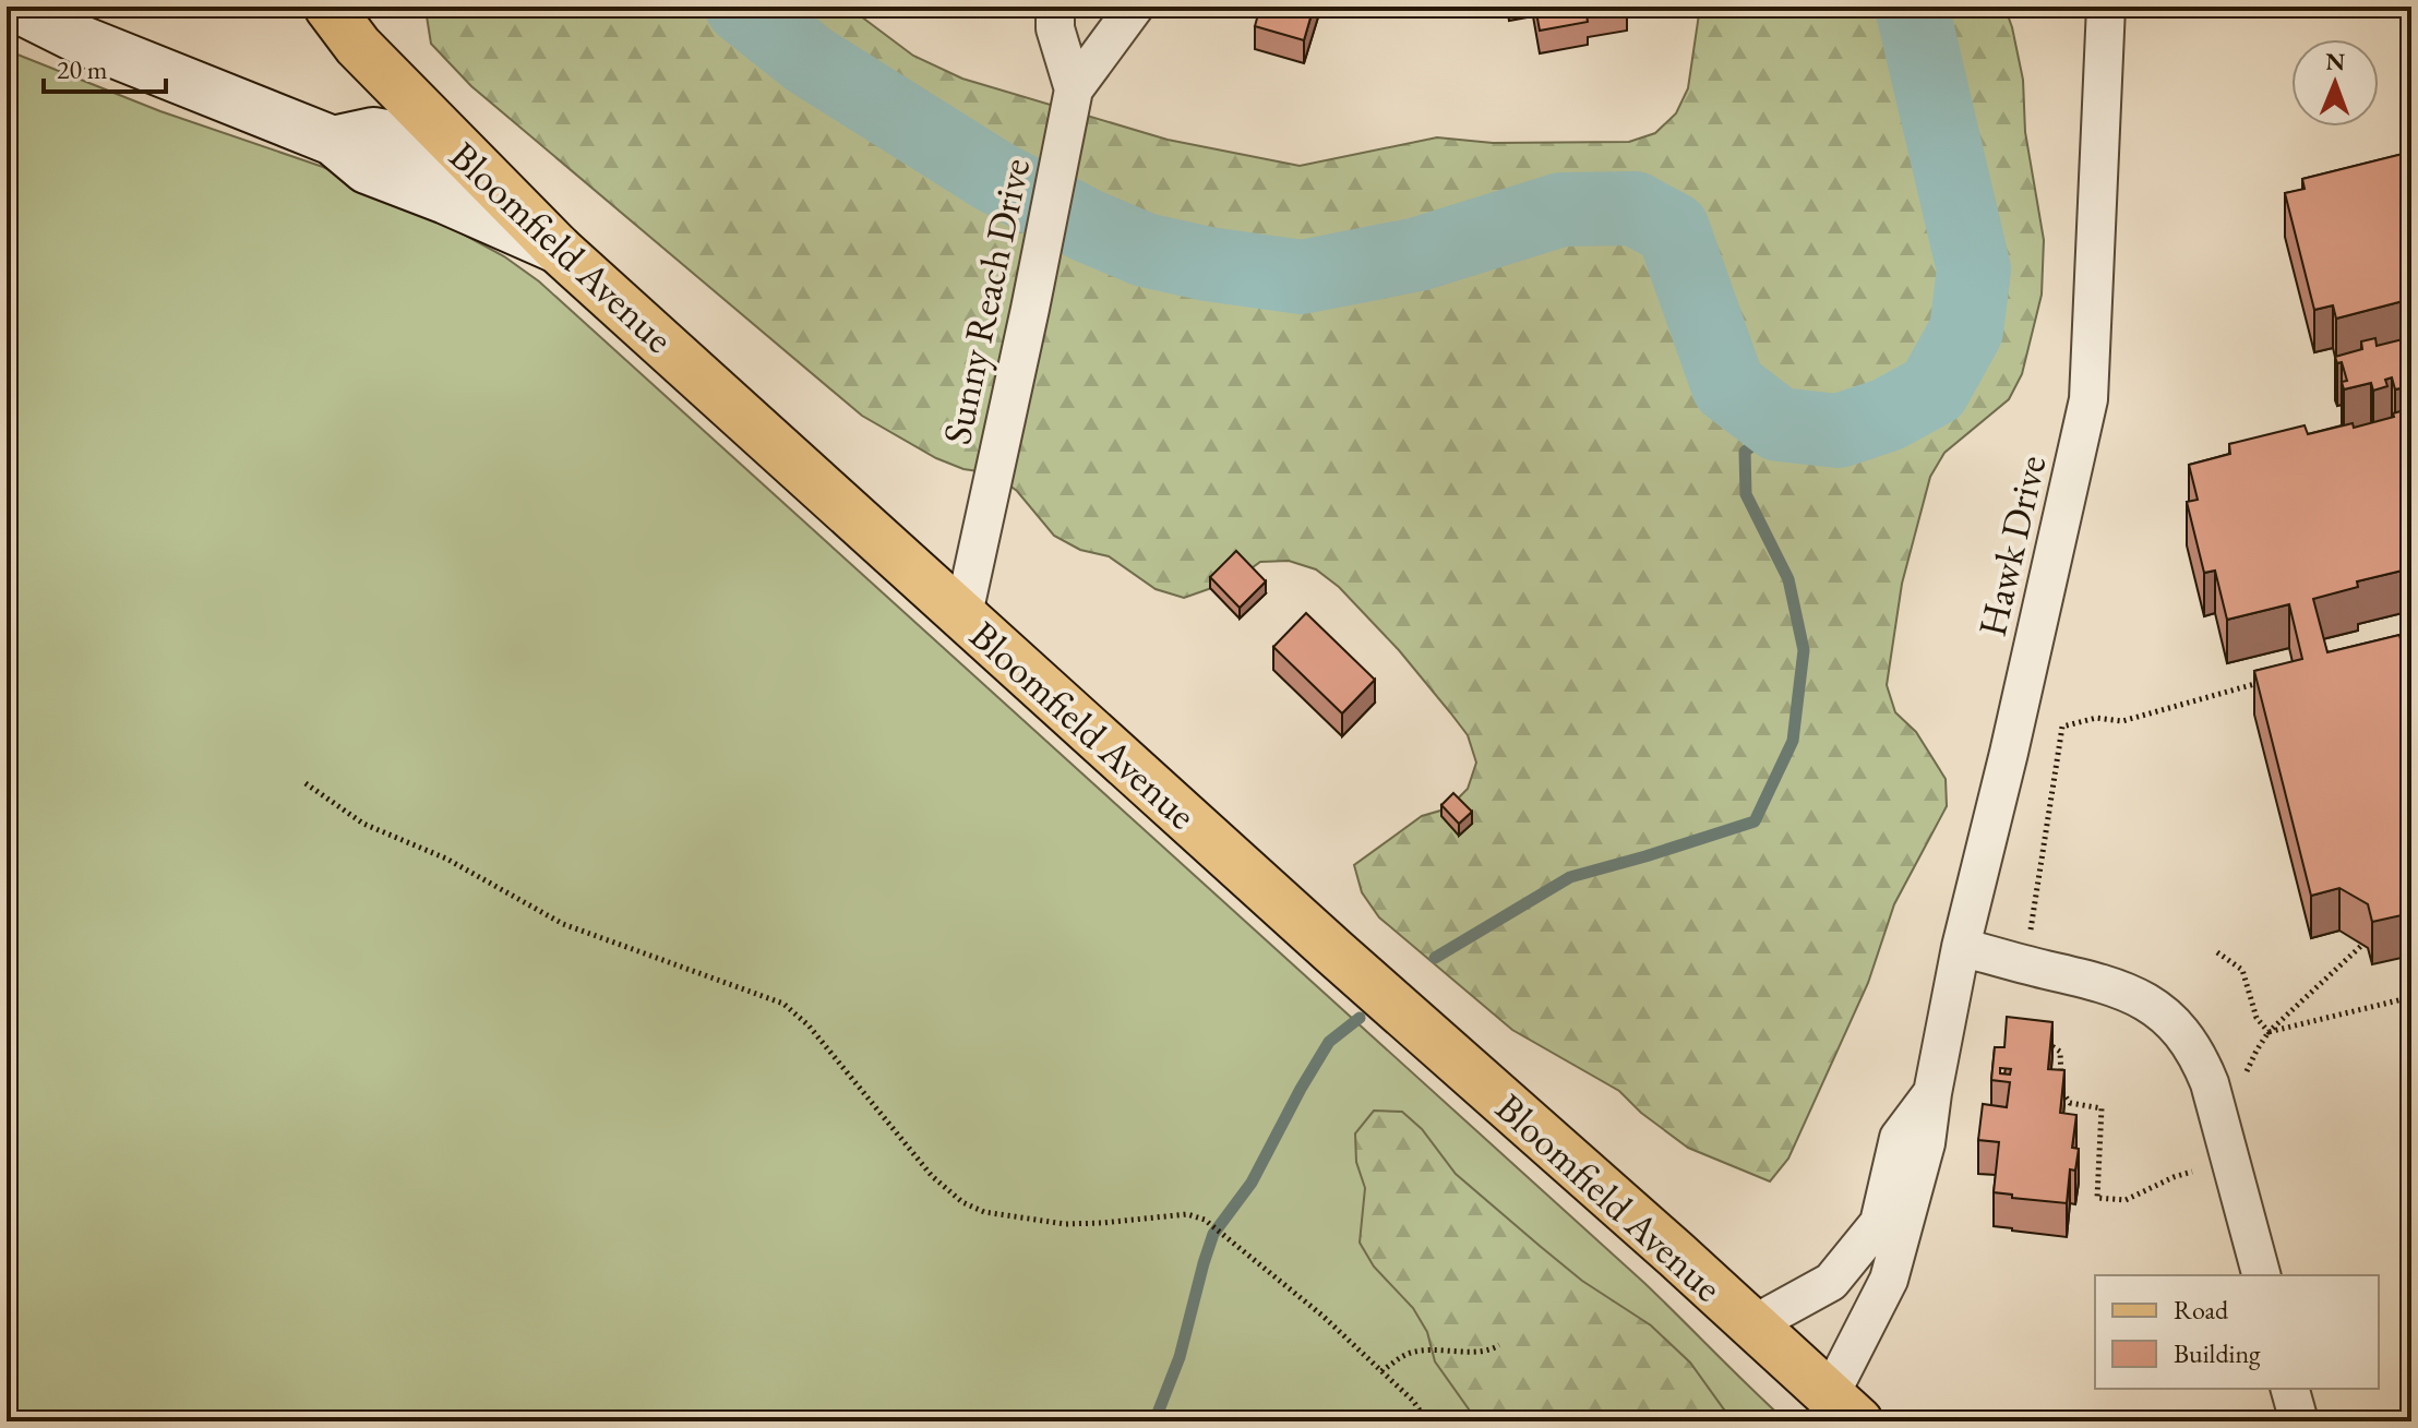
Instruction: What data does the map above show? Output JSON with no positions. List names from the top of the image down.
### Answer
{
  "streets": {
    "main road": ["Bloomfield Avenue"],
    "street": ["Sunny Reach Drive", "Hawk Drive"]
  },
  "crossings": [
    ["Bloomfield Avenue", "Sunny Reach Drive"],
    ["Bloomfield Avenue", "Hawk Drive"]
  ],
  "legend": ["Road", "Building"],
  "scale_bar": "20 m",
  "north": "top"
}
